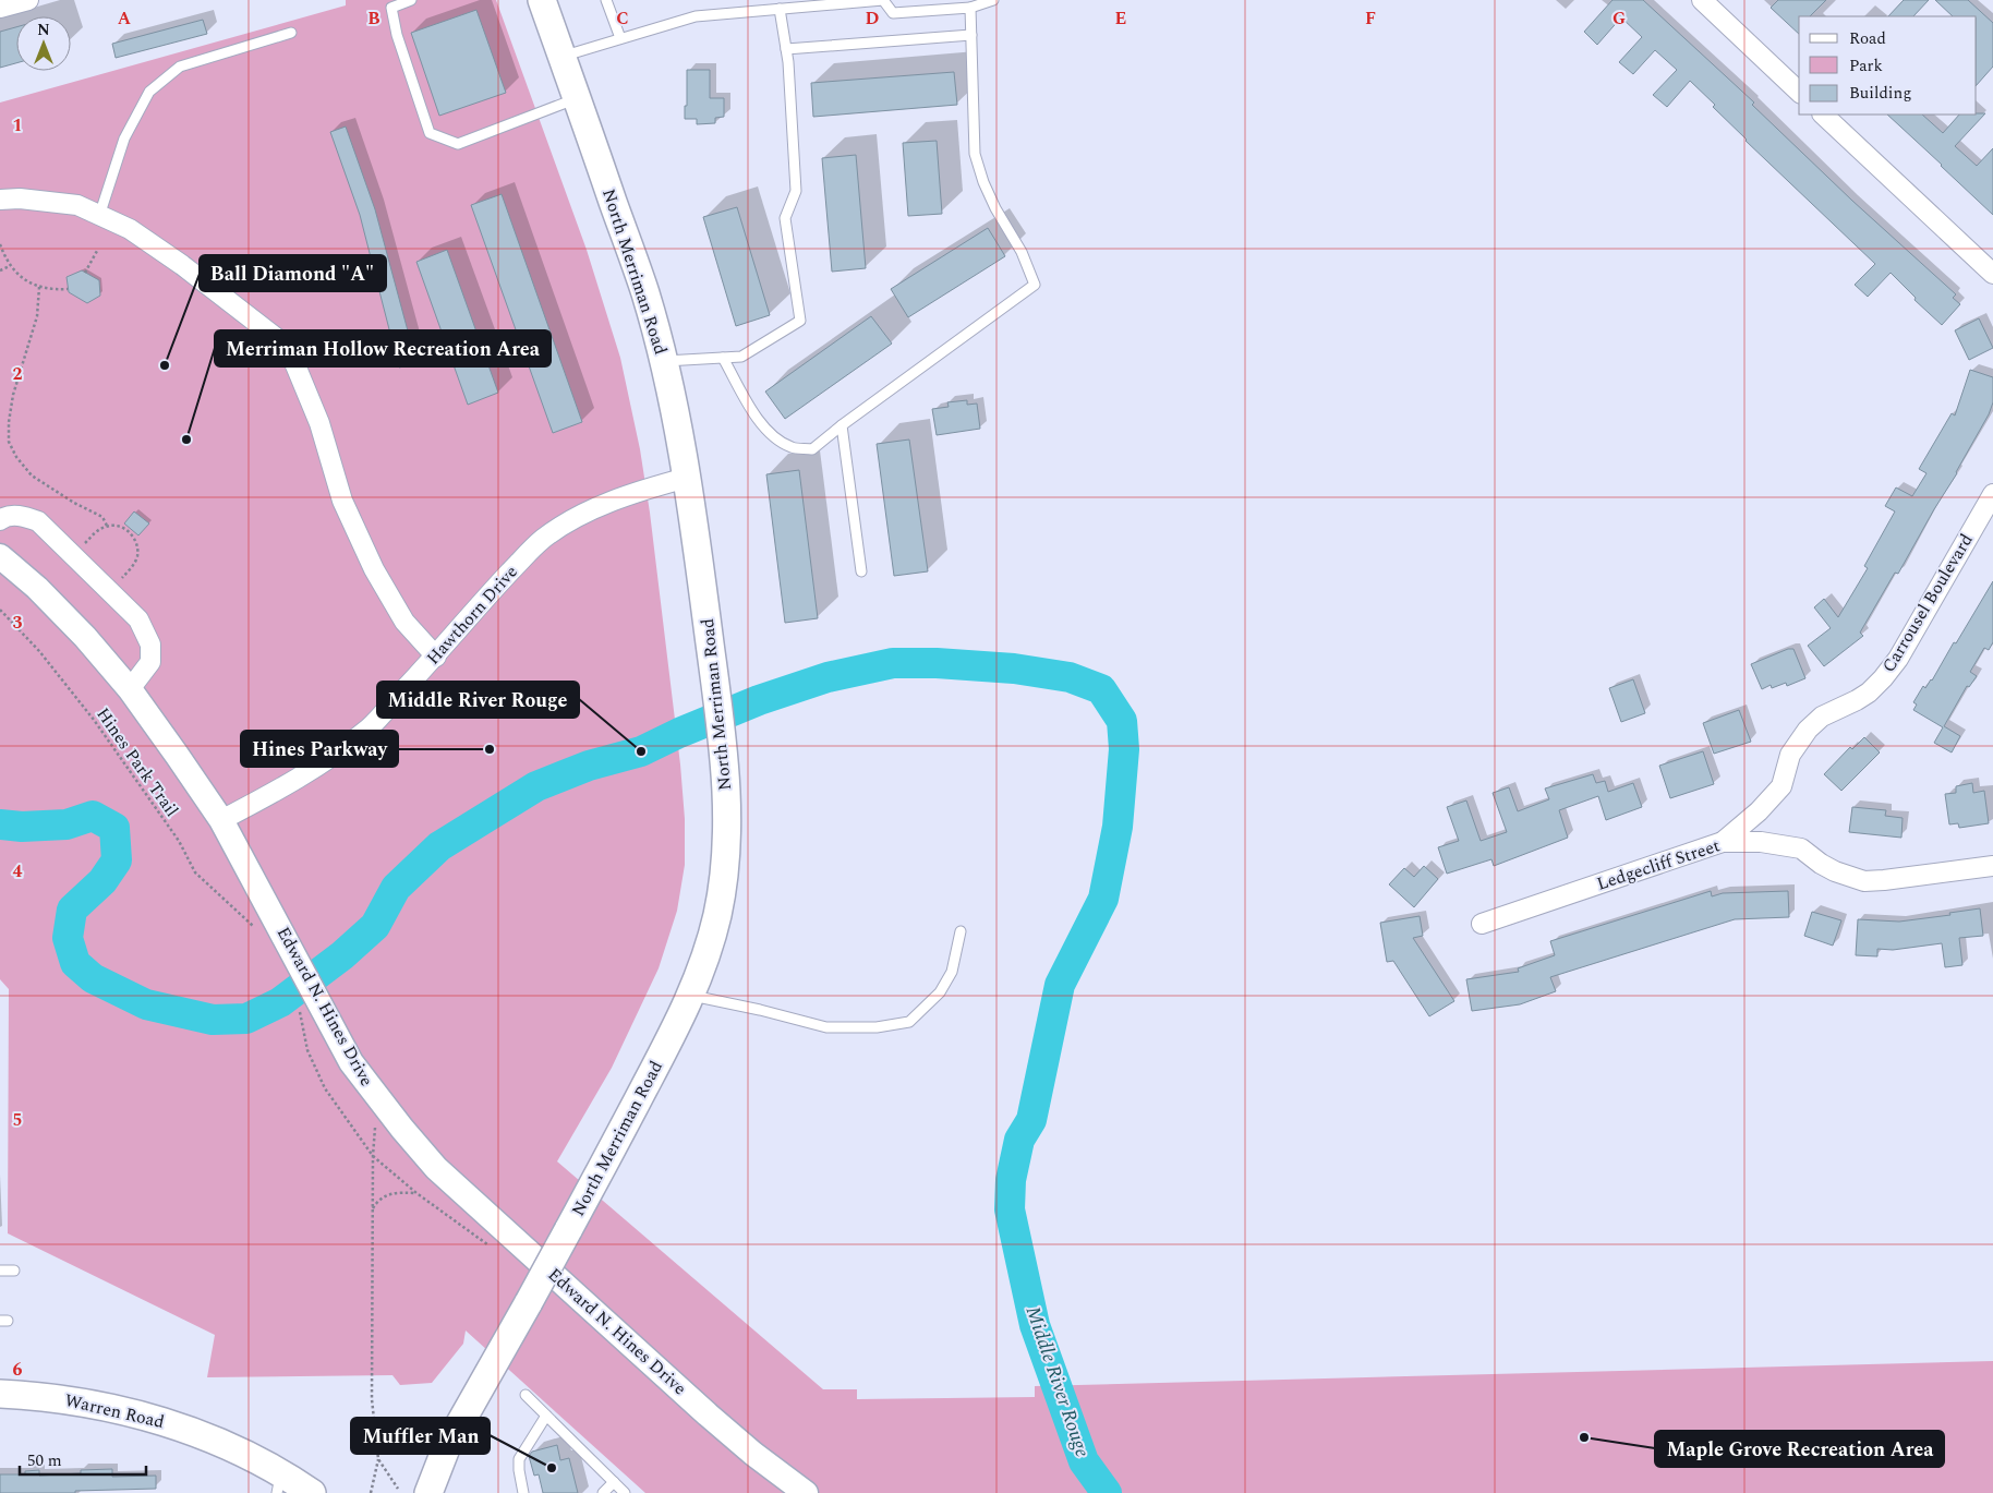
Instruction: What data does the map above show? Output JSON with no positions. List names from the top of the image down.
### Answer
{
  "streets": {
    "main road": ["North Merriman Road", "Warren Road"],
    "street": [
      "Carrousel Boulevard",
      "Hawthorn Drive",
      "Ledgecliff Street",
      "Edward N. Hines Drive"
    ],
    "path": ["Hines Park Trail"]
  },
  "crossings": [
    ["North Merriman Road", "Hawthorn Drive"],
    ["Carrousel Boulevard", "Ledgecliff Street"],
    ["Hawthorn Drive", "Edward N. Hines Drive"],
    ["Hines Park Trail", "Edward N. Hines Drive"]
  ],
  "water": ["Middle River Rouge"],
  "places": [
    "Ball Diamond \"A\"",
    "Merriman Hollow Recreation Area",
    "Hines Parkway",
    "Middle River Rouge",
    "Maple Grove Recreation Area",
    "Muffler Man"
  ],
  "legend": ["Road", "Park", "Building"],
  "scale_bar": "50 m",
  "north": "top",
  "grid": {
    "columns": [
      "A",
      "B",
      "C",
      "D",
      "E",
      "F",
      "G"
    ],
    "rows": [
      "1",
      "2",
      "3",
      "4",
      "5",
      "6"
    ]
  }
}
